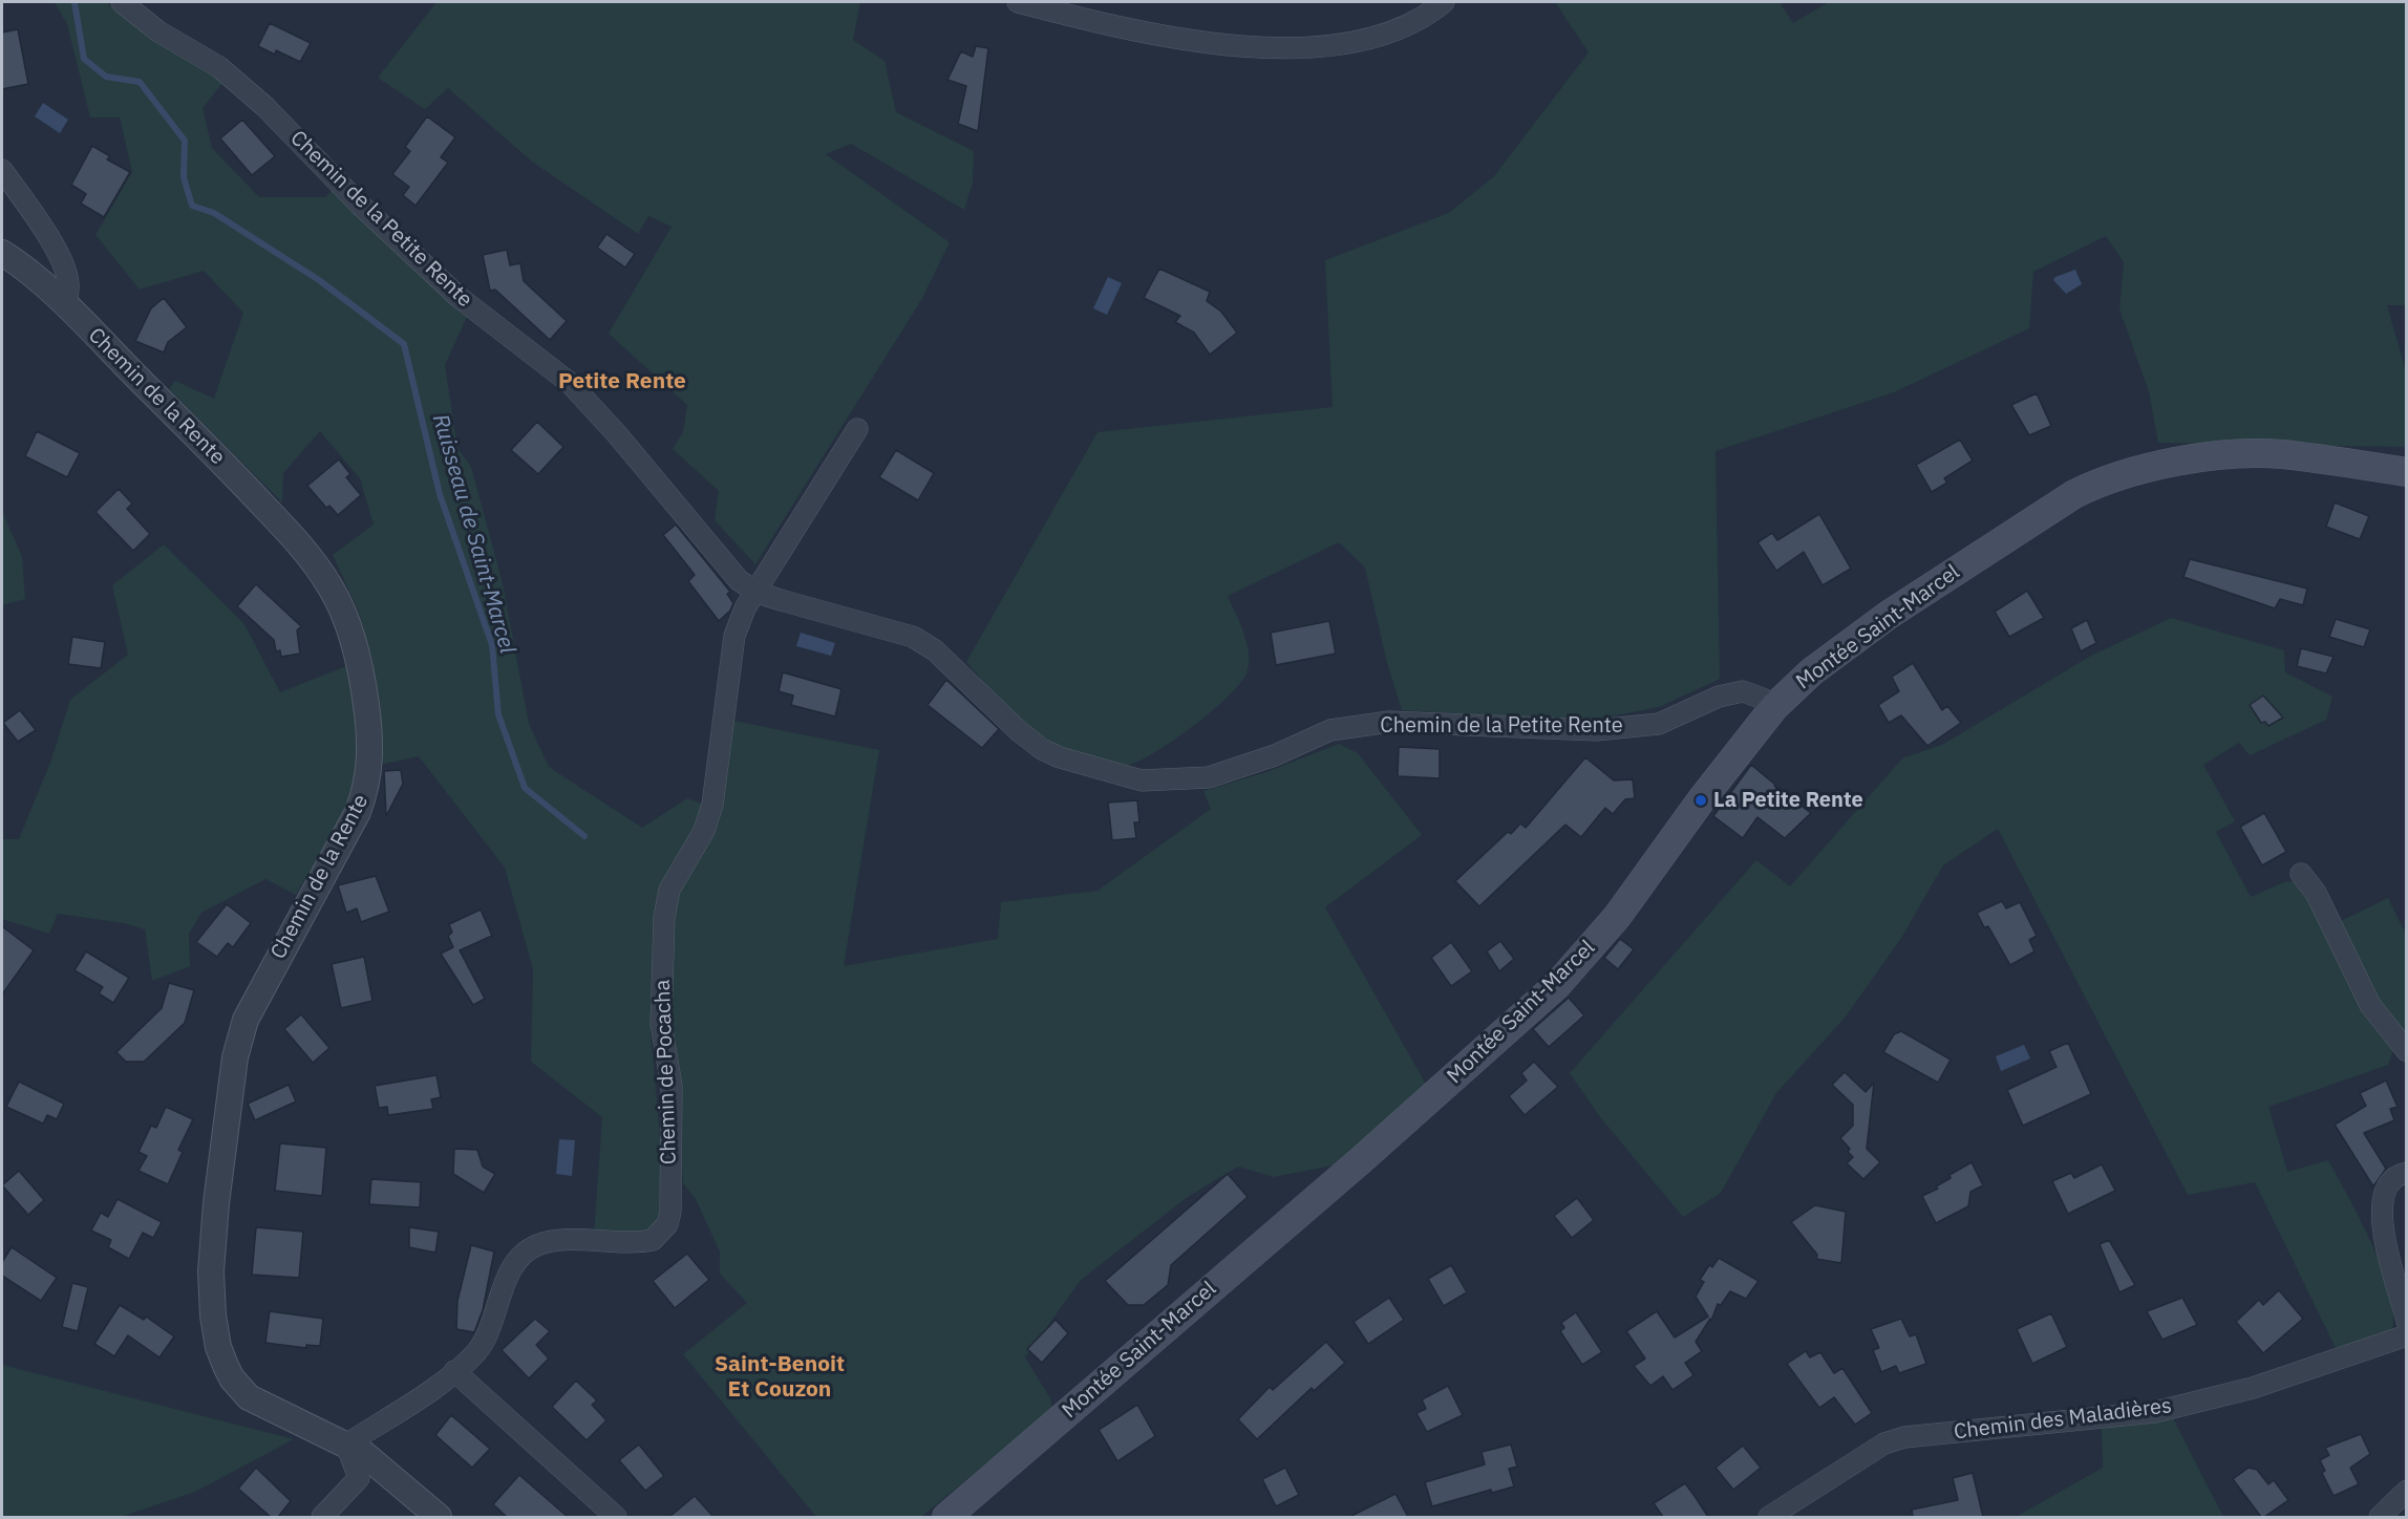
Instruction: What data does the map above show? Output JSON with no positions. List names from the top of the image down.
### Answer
{
  "streets": {
    "main road": ["Montée Saint-Marcel"],
    "street": [
      "Chemin de la Petite Rente",
      "Chemin de la Rente",
      "Chemin de Pocacha",
      "Chemin des Maladières"
    ]
  },
  "crossings": [
    ["Chemin de la Petite Rente", "Montée Saint-Marcel"],
    ["Chemin de la Petite Rente", "Chemin de Pocacha"],
    ["Chemin de la Rente", "Chemin de Pocacha"]
  ],
  "districts": ["Petite Rente", "Saint-Benoit Et Couzon"],
  "water": ["Ruisseau de Saint-Marcel"],
  "places": ["La Petite Rente"]
}
